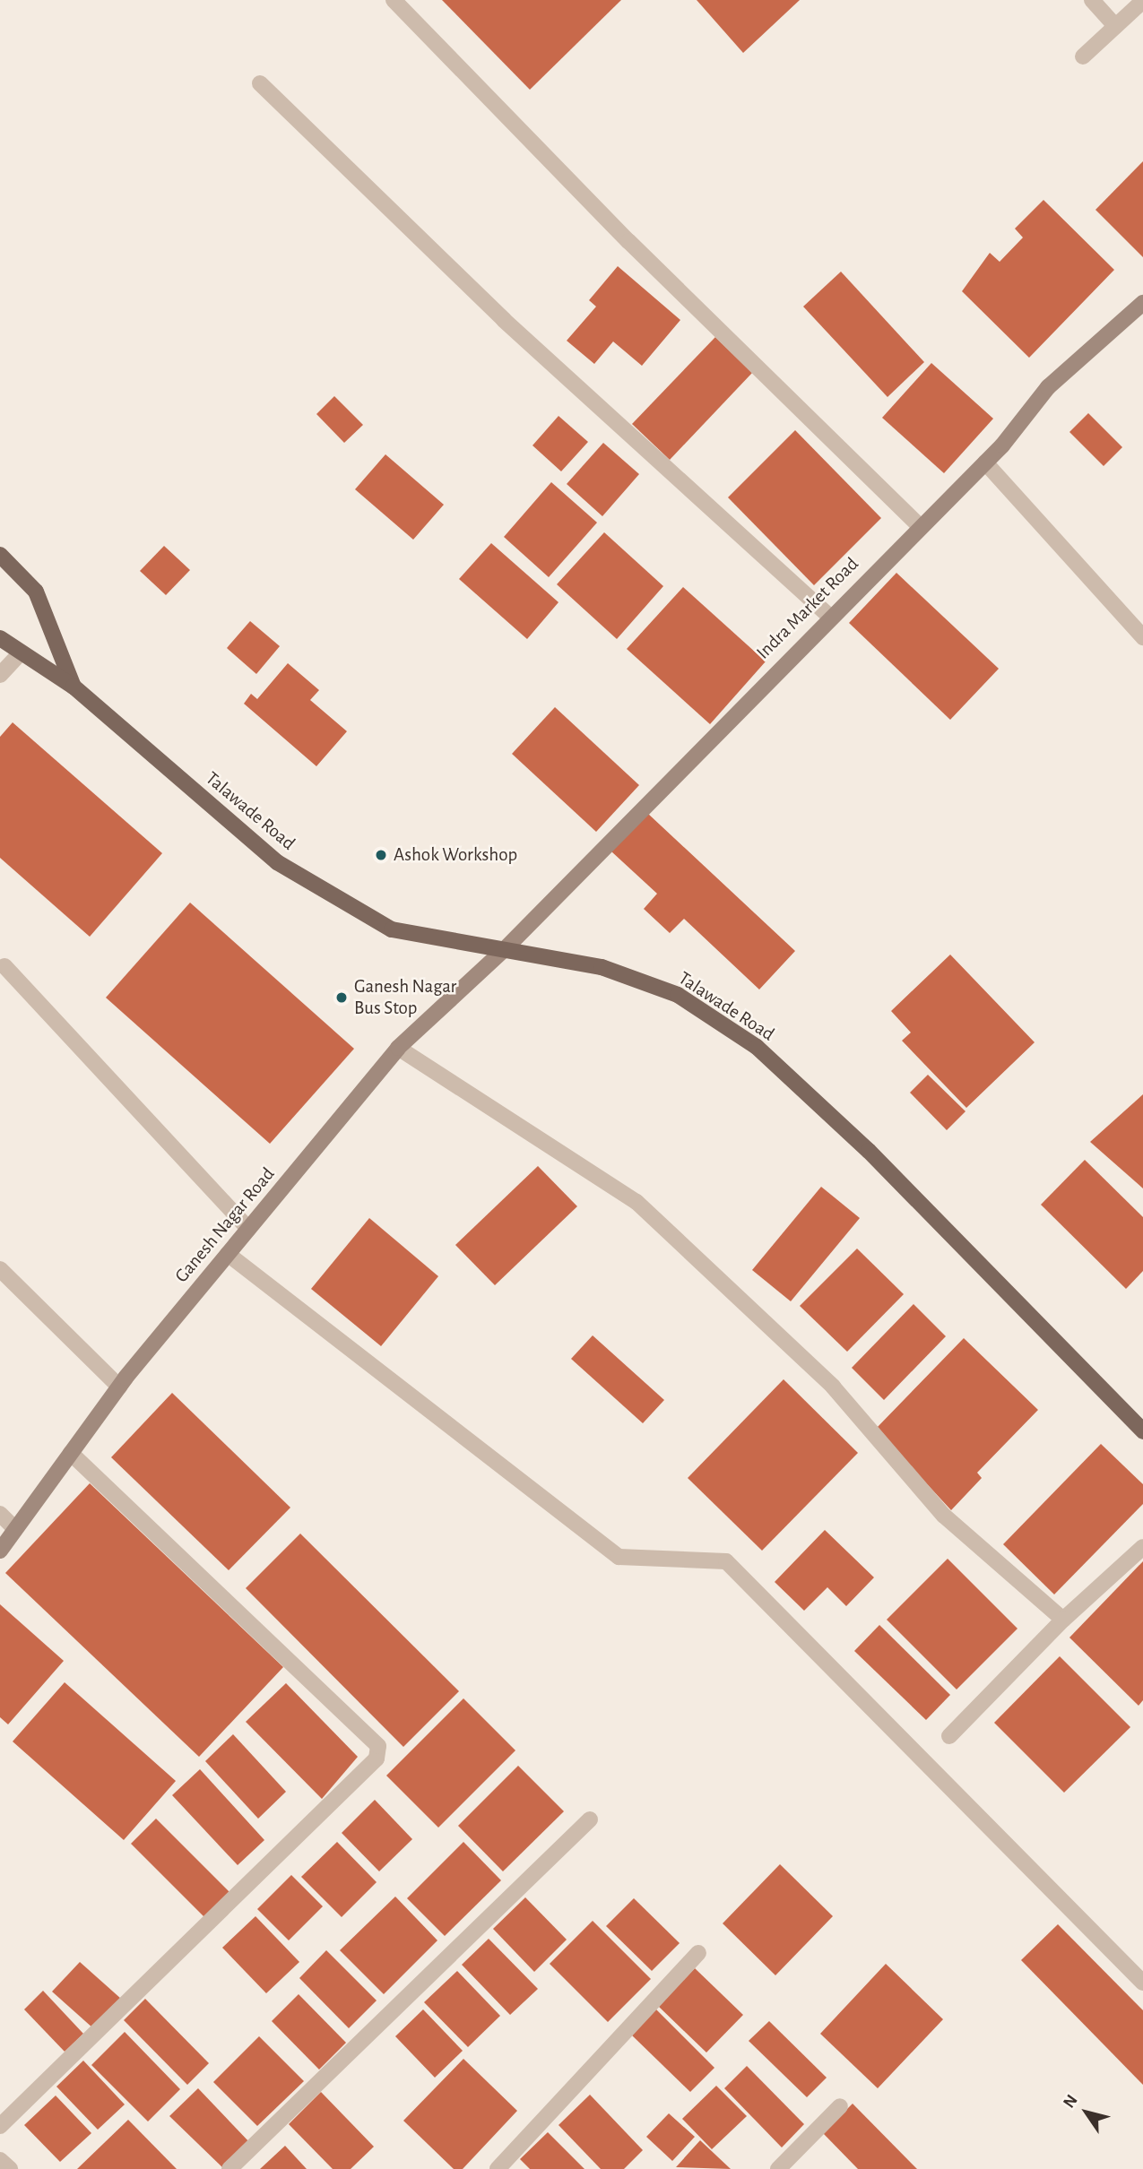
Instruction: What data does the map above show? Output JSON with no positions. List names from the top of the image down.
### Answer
{
  "streets": {
    "main road": ["Talawade Road"],
    "street": ["Indra Market Road", "Ganesh Nagar Road"]
  },
  "crossings": [
    ["Indra Market Road", "Talawade Road"],
    ["Indra Market Road", "Ganesh Nagar Road"],
    ["Talawade Road", "Ganesh Nagar Road"]
  ],
  "places": ["Ashok Workshop", "Ganesh Nagar Bus Stop"],
  "north": "top left"
}
